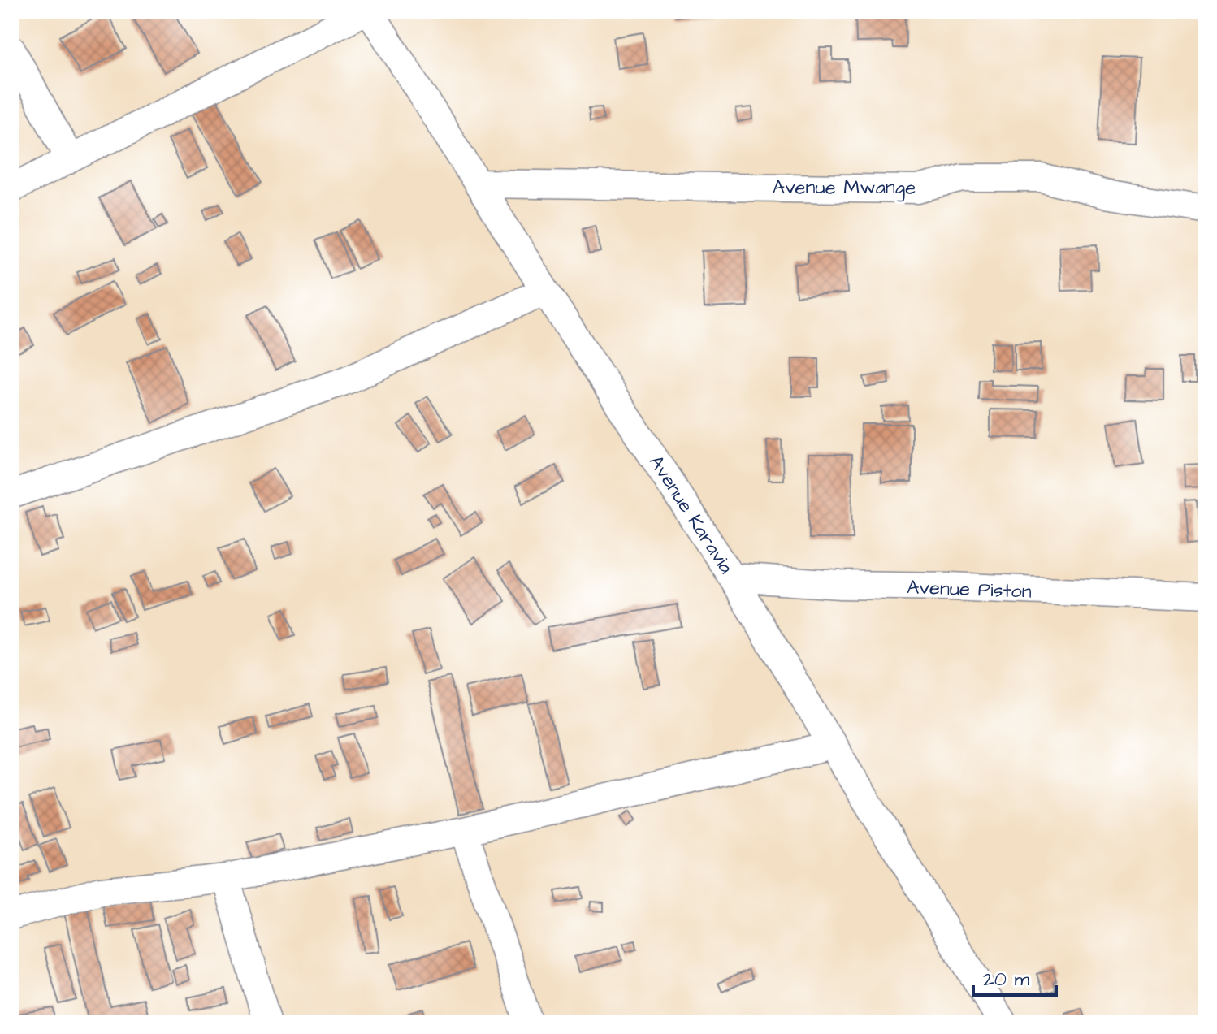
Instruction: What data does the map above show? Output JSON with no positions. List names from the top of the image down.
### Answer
{
  "streets": {
    "street": ["Avenue Mwange", "Avenue Karavia", "Avenue Piston"]
  },
  "crossings": [
    ["Avenue Mwange", "Avenue Karavia"],
    ["Avenue Karavia", "Avenue Piston"]
  ],
  "scale_bar": "20 m"
}
